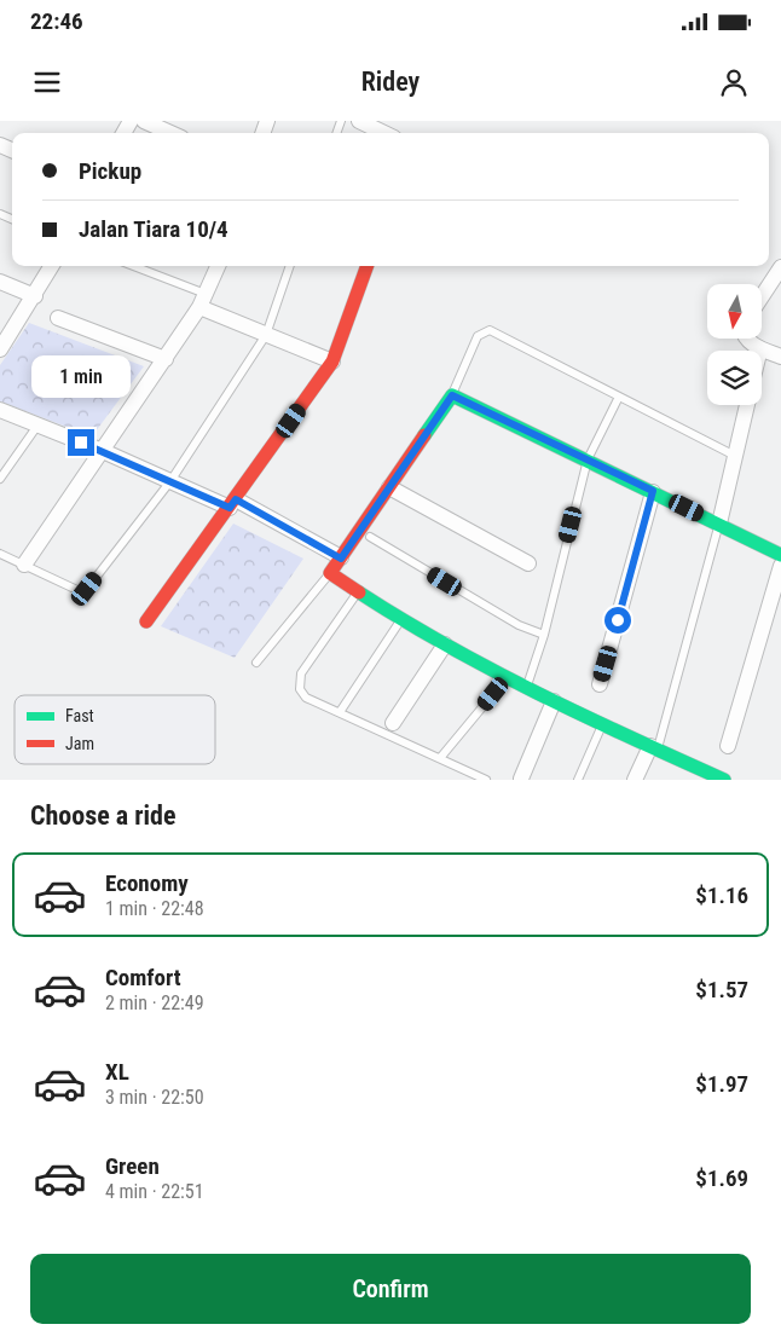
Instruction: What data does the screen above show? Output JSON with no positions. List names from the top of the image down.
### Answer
{
  "legend": ["Fast", "Jam"],
  "north": "bottom",
  "page": {
    "status": "22:46",
    "header": "Ridey",
    "banner": ["Pickup", "Jalan Tiara 10/4"],
    "bubble": "1 min",
    "heading": "Choose a ride",
    "list": [
      {
        "name": "Economy",
        "note": "1 min · 22:48",
        "value": "$1.16"
      },
      {
        "name": "Comfort",
        "note": "2 min · 22:49",
        "value": "$1.57"
      },
      {
        "name": "XL",
        "note": "3 min · 22:50",
        "value": "$1.97"
      },
      {
        "name": "Green",
        "note": "4 min · 22:51",
        "value": "$1.69"
      }
    ],
    "buttons": "Confirm"
  }
}
